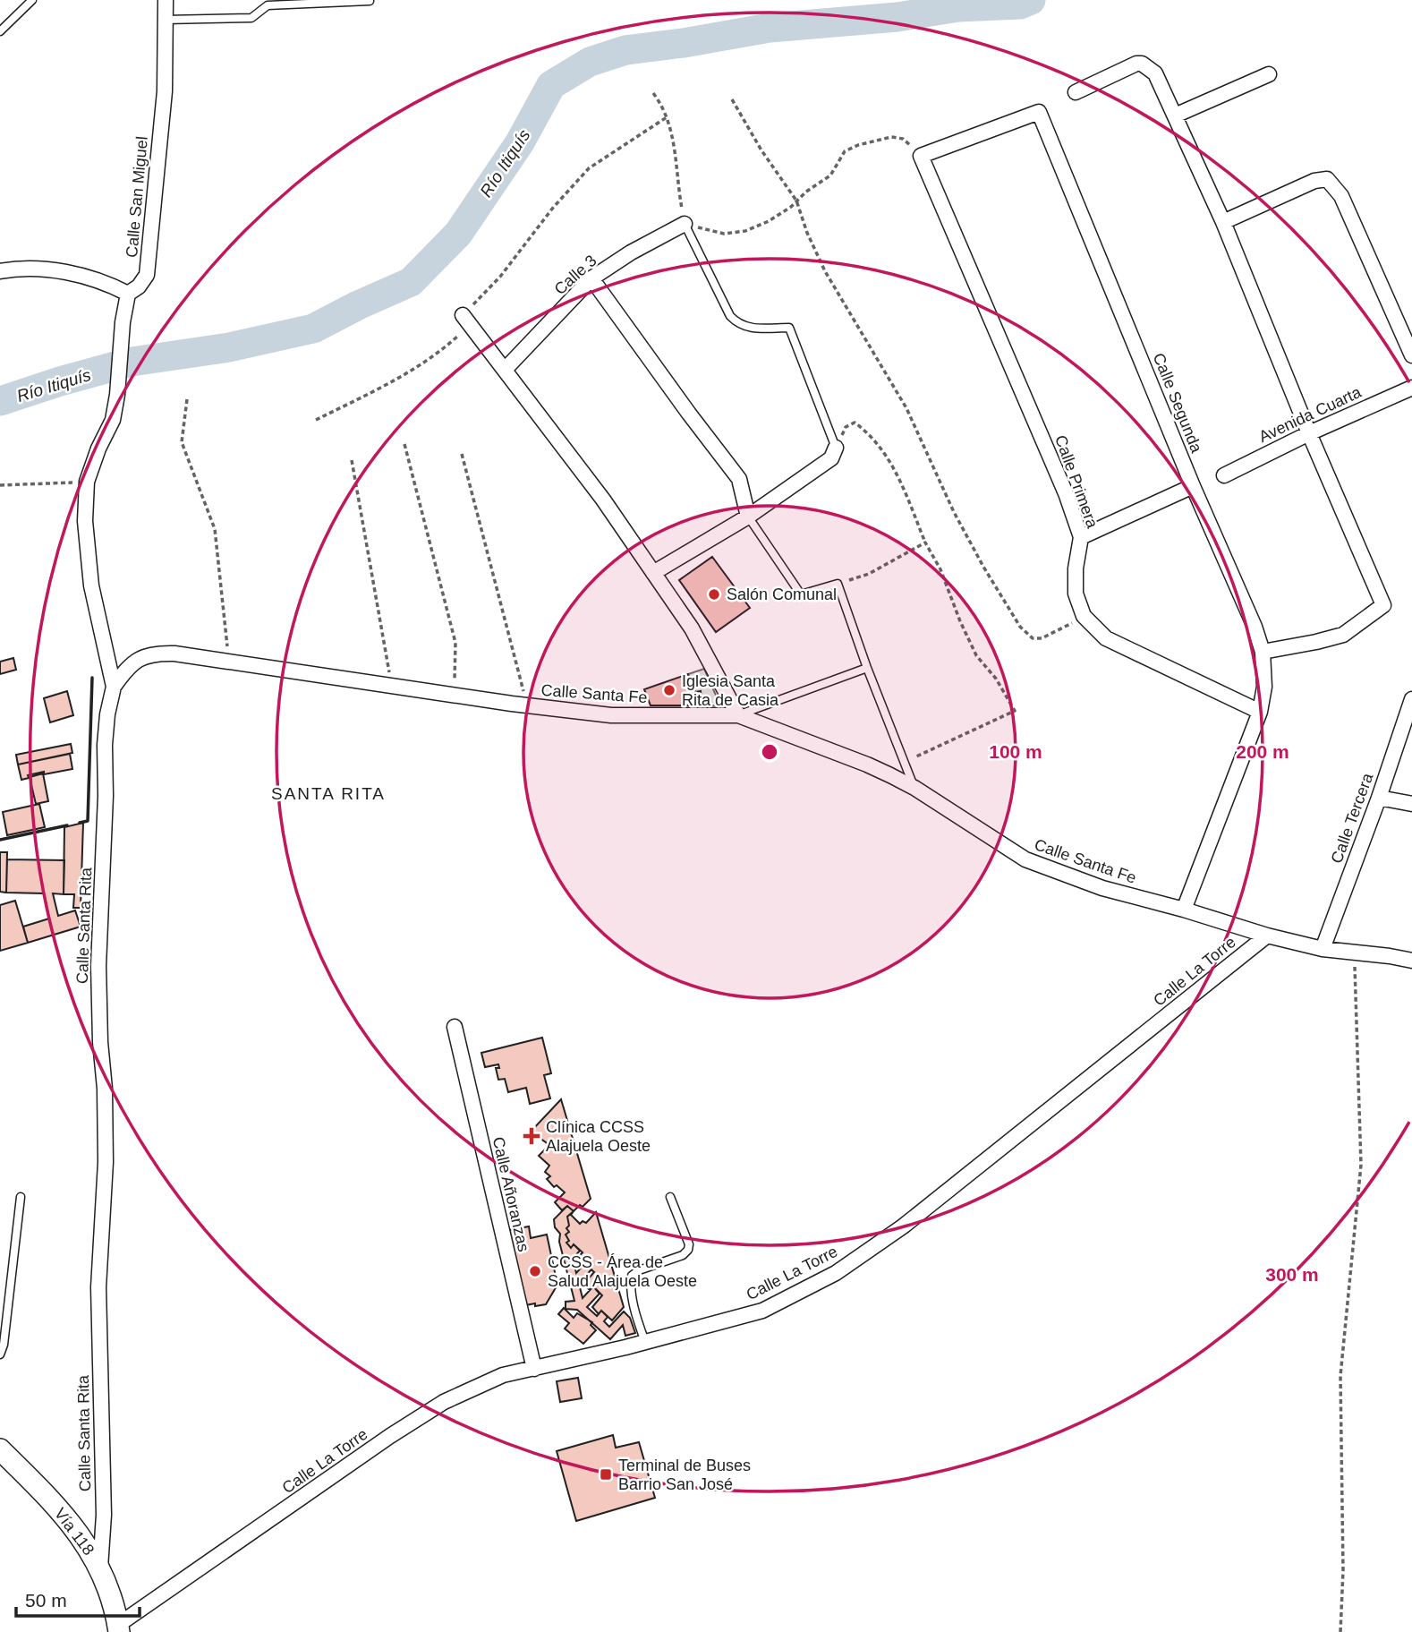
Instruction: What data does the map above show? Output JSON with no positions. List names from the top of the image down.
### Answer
{
  "streets": {
    "main road": ["Vía 118"],
    "street": [
      "Calle San Miguel",
      "Calle 3",
      "Calle Segunda",
      "Avenida Cuarta",
      "Calle Primera",
      "Calle Santa Fe",
      "Calle Tercera",
      "Calle Santa Rita",
      "Calle La Torre",
      "Calle Añoranzas"
    ]
  },
  "crossings": [
    ["Calle San Miguel", "Calle Santa Rita"],
    ["Calle Segunda", "Calle Primera"],
    ["Calle Santa Fe", "Calle Santa Rita"],
    ["Calle Santa Fe", "Calle La Torre"],
    ["Calle Santa Rita", "Vía 118"],
    ["Calle La Torre", "Calle Añoranzas"],
    ["Calle La Torre", "Vía 118"]
  ],
  "districts": ["SANTA RITA"],
  "water": ["Río Itiquís"],
  "places": {
    "other": ["Salón Comunal", "Iglesia Santa Rita de Casia", "CCSS - Área de Salud Alajuela Oeste"],
    "health": ["Clínica CCSS Alajuela Oeste"],
    "transit": ["Terminal de Buses Barrio San José"]
  },
  "scale_bar": "50 m",
  "rings": ["100 m", "200 m", "300 m"]
}
